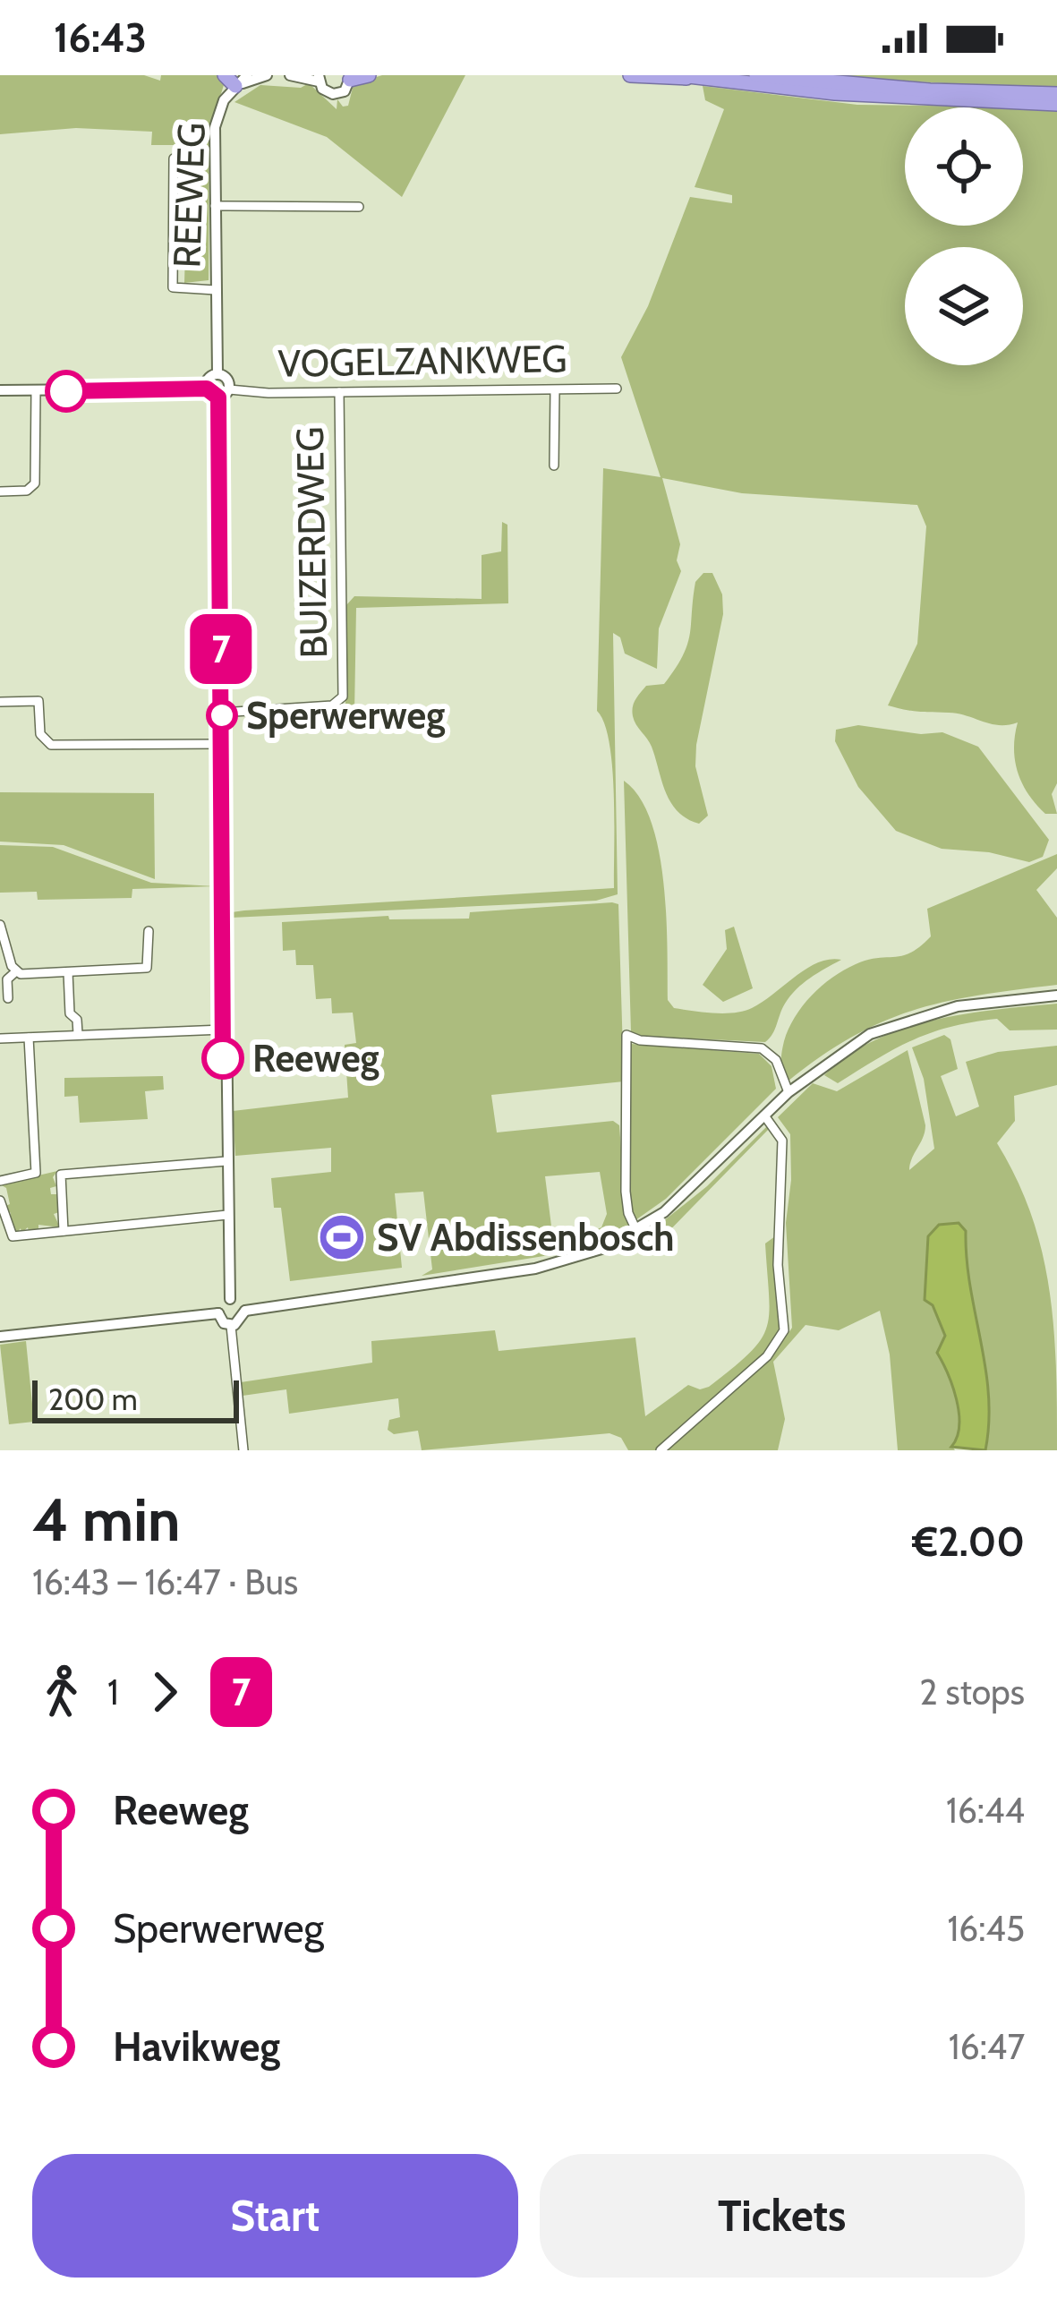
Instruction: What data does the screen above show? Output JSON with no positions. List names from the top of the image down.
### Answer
{
  "streets": {
    "street": ["REEWEG", "VOGELZANKWEG", "BUIZERDWEG"]
  },
  "crossings": [
    ["REEWEG", "VOGELZANKWEG"],
    ["VOGELZANKWEG", "BUIZERDWEG"]
  ],
  "places": {
    "other": ["Sperwerweg", "Reeweg"],
    "sports": ["SV Abdissenbosch"]
  },
  "lines": ["bus line 7"],
  "scale_bar": "200 m",
  "page": {
    "status": "16:43",
    "on_map": "7",
    "scale": "200 m",
    "heading": ["4 min", "16:43 – 16:47 · Bus", "€2.00"],
    "legs": ["1", "7", "2 stops"],
    "list": [
      {
        "name": "Reeweg",
        "value": "16:44"
      },
      {
        "name": "Sperwerweg",
        "value": "16:45"
      },
      {
        "name": "Havikweg",
        "value": "16:47"
      }
    ],
    "buttons": ["Start", "Tickets"]
  }
}
